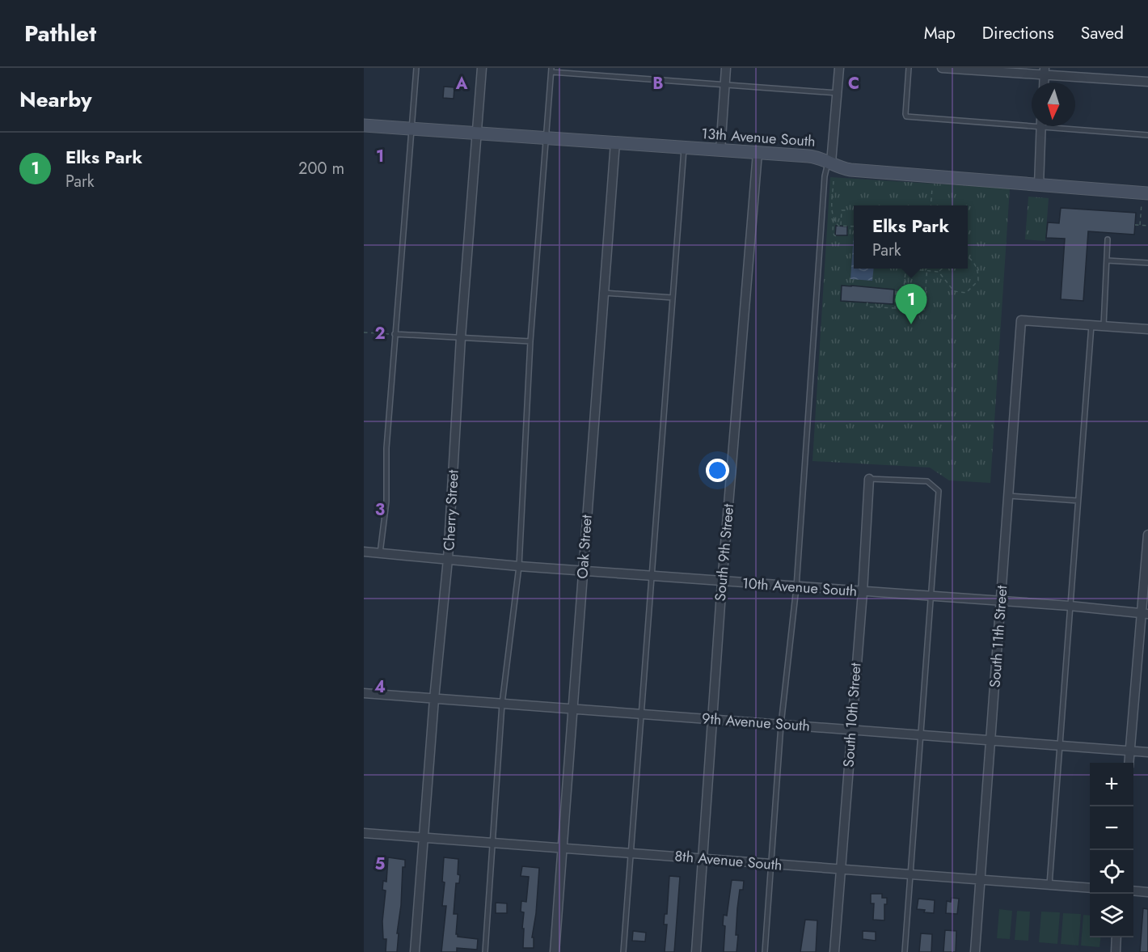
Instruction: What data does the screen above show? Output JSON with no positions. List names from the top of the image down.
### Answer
{
  "streets": {
    "street": [
      "13th Avenue South",
      "Cherry Street",
      "Oak Street",
      "South 9th Street",
      "10th Avenue South",
      "South 11th Street",
      "South 10th Street",
      "9th Avenue South",
      "8th Avenue South"
    ]
  },
  "crossings": [
    ["13th Avenue South", "Cherry Street"],
    ["13th Avenue South", "Oak Street"],
    ["13th Avenue South", "South 9th Street"],
    ["Cherry Street", "10th Avenue South"],
    ["Cherry Street", "9th Avenue South"],
    ["Cherry Street", "8th Avenue South"],
    ["Oak Street", "10th Avenue South"],
    ["Oak Street", "9th Avenue South"],
    ["Oak Street", "8th Avenue South"],
    ["South 9th Street", "10th Avenue South"],
    ["South 9th Street", "9th Avenue South"],
    ["South 9th Street", "8th Avenue South"],
    ["10th Avenue South", "South 11th Street"],
    ["10th Avenue South", "South 10th Street"],
    ["South 11th Street", "9th Avenue South"],
    ["South 11th Street", "8th Avenue South"],
    ["South 10th Street", "9th Avenue South"],
    ["South 10th Street", "8th Avenue South"]
  ],
  "north": "bottom",
  "page": {
    "header": "Pathlet",
    "nav": ["Map", "Directions", "Saved"],
    "heading": "Nearby",
    "list": [
      {
        "mark": "1",
        "name": "Elks Park",
        "note": "Park",
        "value": "200 m"
      }
    ],
    "popup": ["Elks Park", "Park"],
    "pins": "1",
    "map_buttons": ["+", "−"]
  },
  "grid": {
    "columns": ["A", "B", "C"],
    "rows": [
      "1",
      "2",
      "3",
      "4",
      "5"
    ]
  }
}
